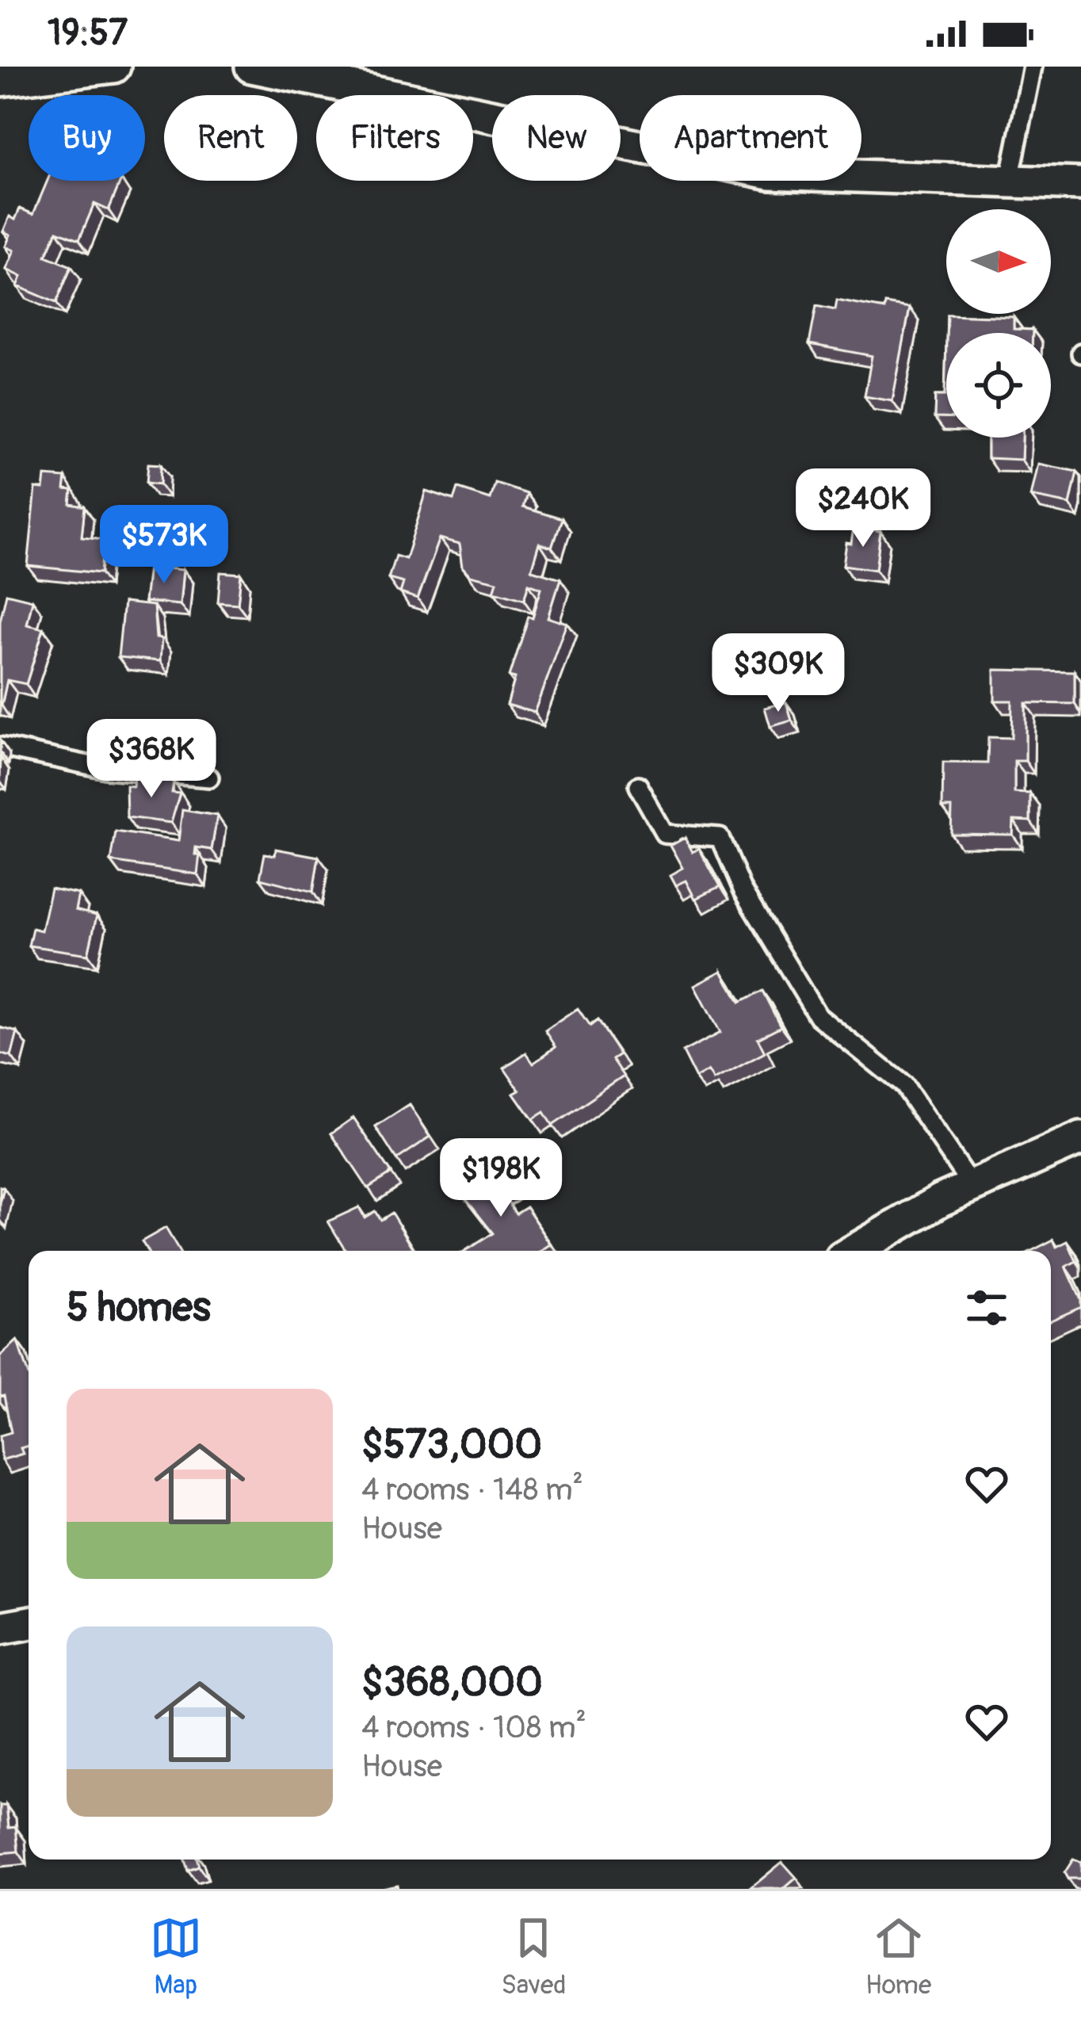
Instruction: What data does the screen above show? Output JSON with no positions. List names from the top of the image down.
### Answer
{
  "north": "right",
  "page": {
    "status": "19:57",
    "chip": [
      "Buy",
      "Rent",
      "Filters",
      "New",
      "Apartment"
    ],
    "price": [
      "$240K",
      "$573K",
      "$309K",
      "$368K",
      "$198K"
    ],
    "heading": "5 homes",
    "list": [
      {
        "name": "$573,000",
        "note": "4 rooms · 148 m² · House"
      },
      {
        "name": "$368,000",
        "note": "4 rooms · 108 m² · House"
      }
    ],
    "tabs": ["Map", "Saved", "Home"]
  }
}
